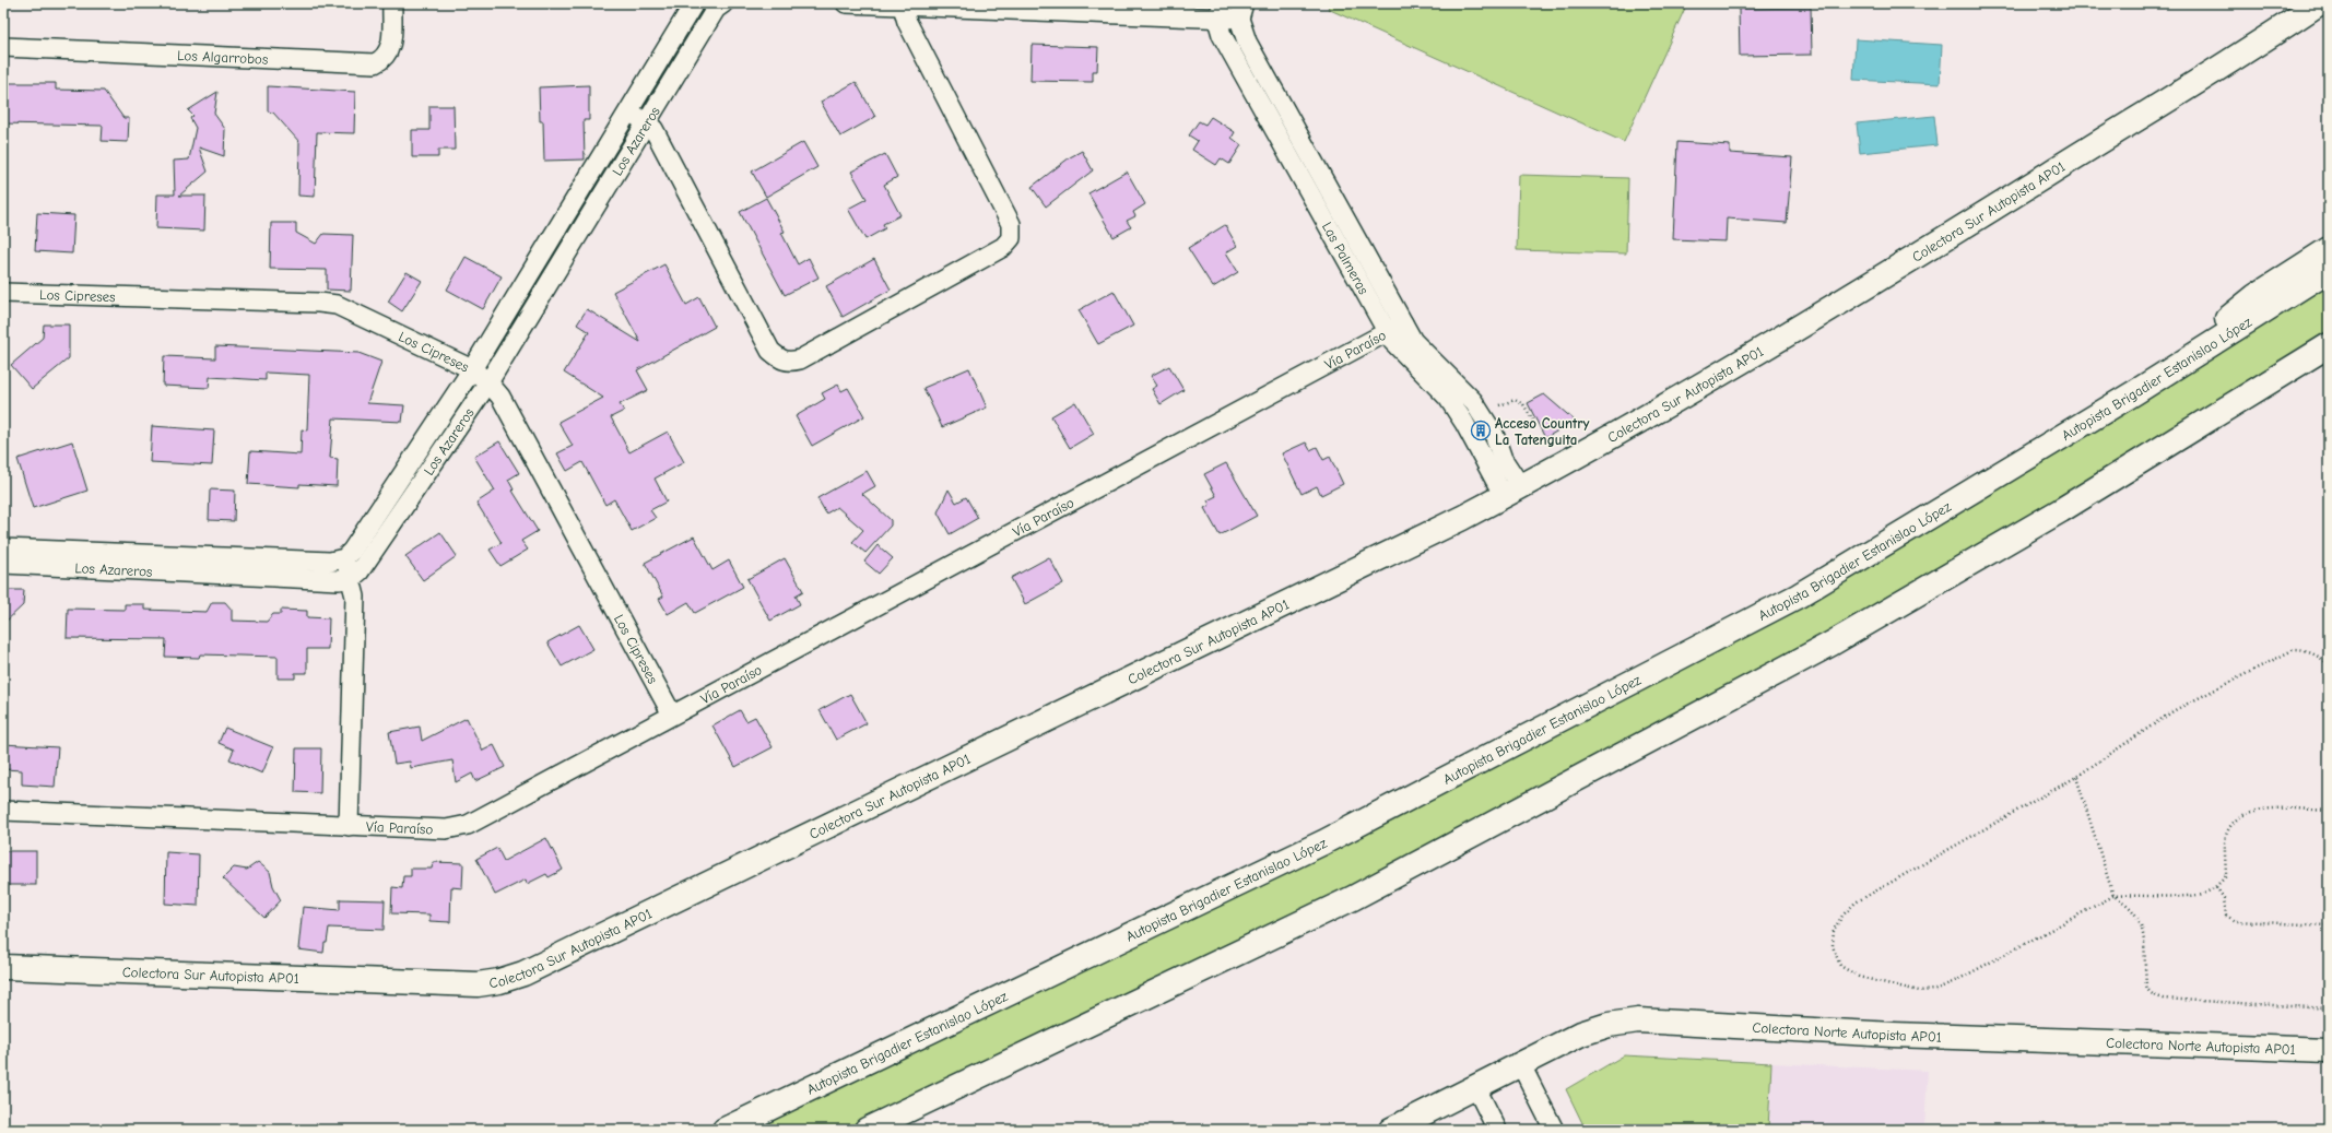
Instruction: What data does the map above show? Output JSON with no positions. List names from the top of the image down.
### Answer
{
  "streets": {
    "main road": ["Colectora Sur Autopista AP01", "Autopista Brigadier Estanislao López", "Colectora Norte Autopista AP01"],
    "street": [
      "Los Algarrobos",
      "Los Azareros",
      "Las Palmeras",
      "Los Cipreses",
      "Vía Paraíso"
    ]
  },
  "crossings": [
    ["Los Azareros", "Los Cipreses"],
    ["Colectora Sur Autopista AP01", "Las Palmeras"],
    ["Las Palmeras", "Vía Paraíso"],
    ["Los Cipreses", "Vía Paraíso"]
  ],
  "places": {
    "building": ["Acceso Country La Tatenguita"]
  }
}
